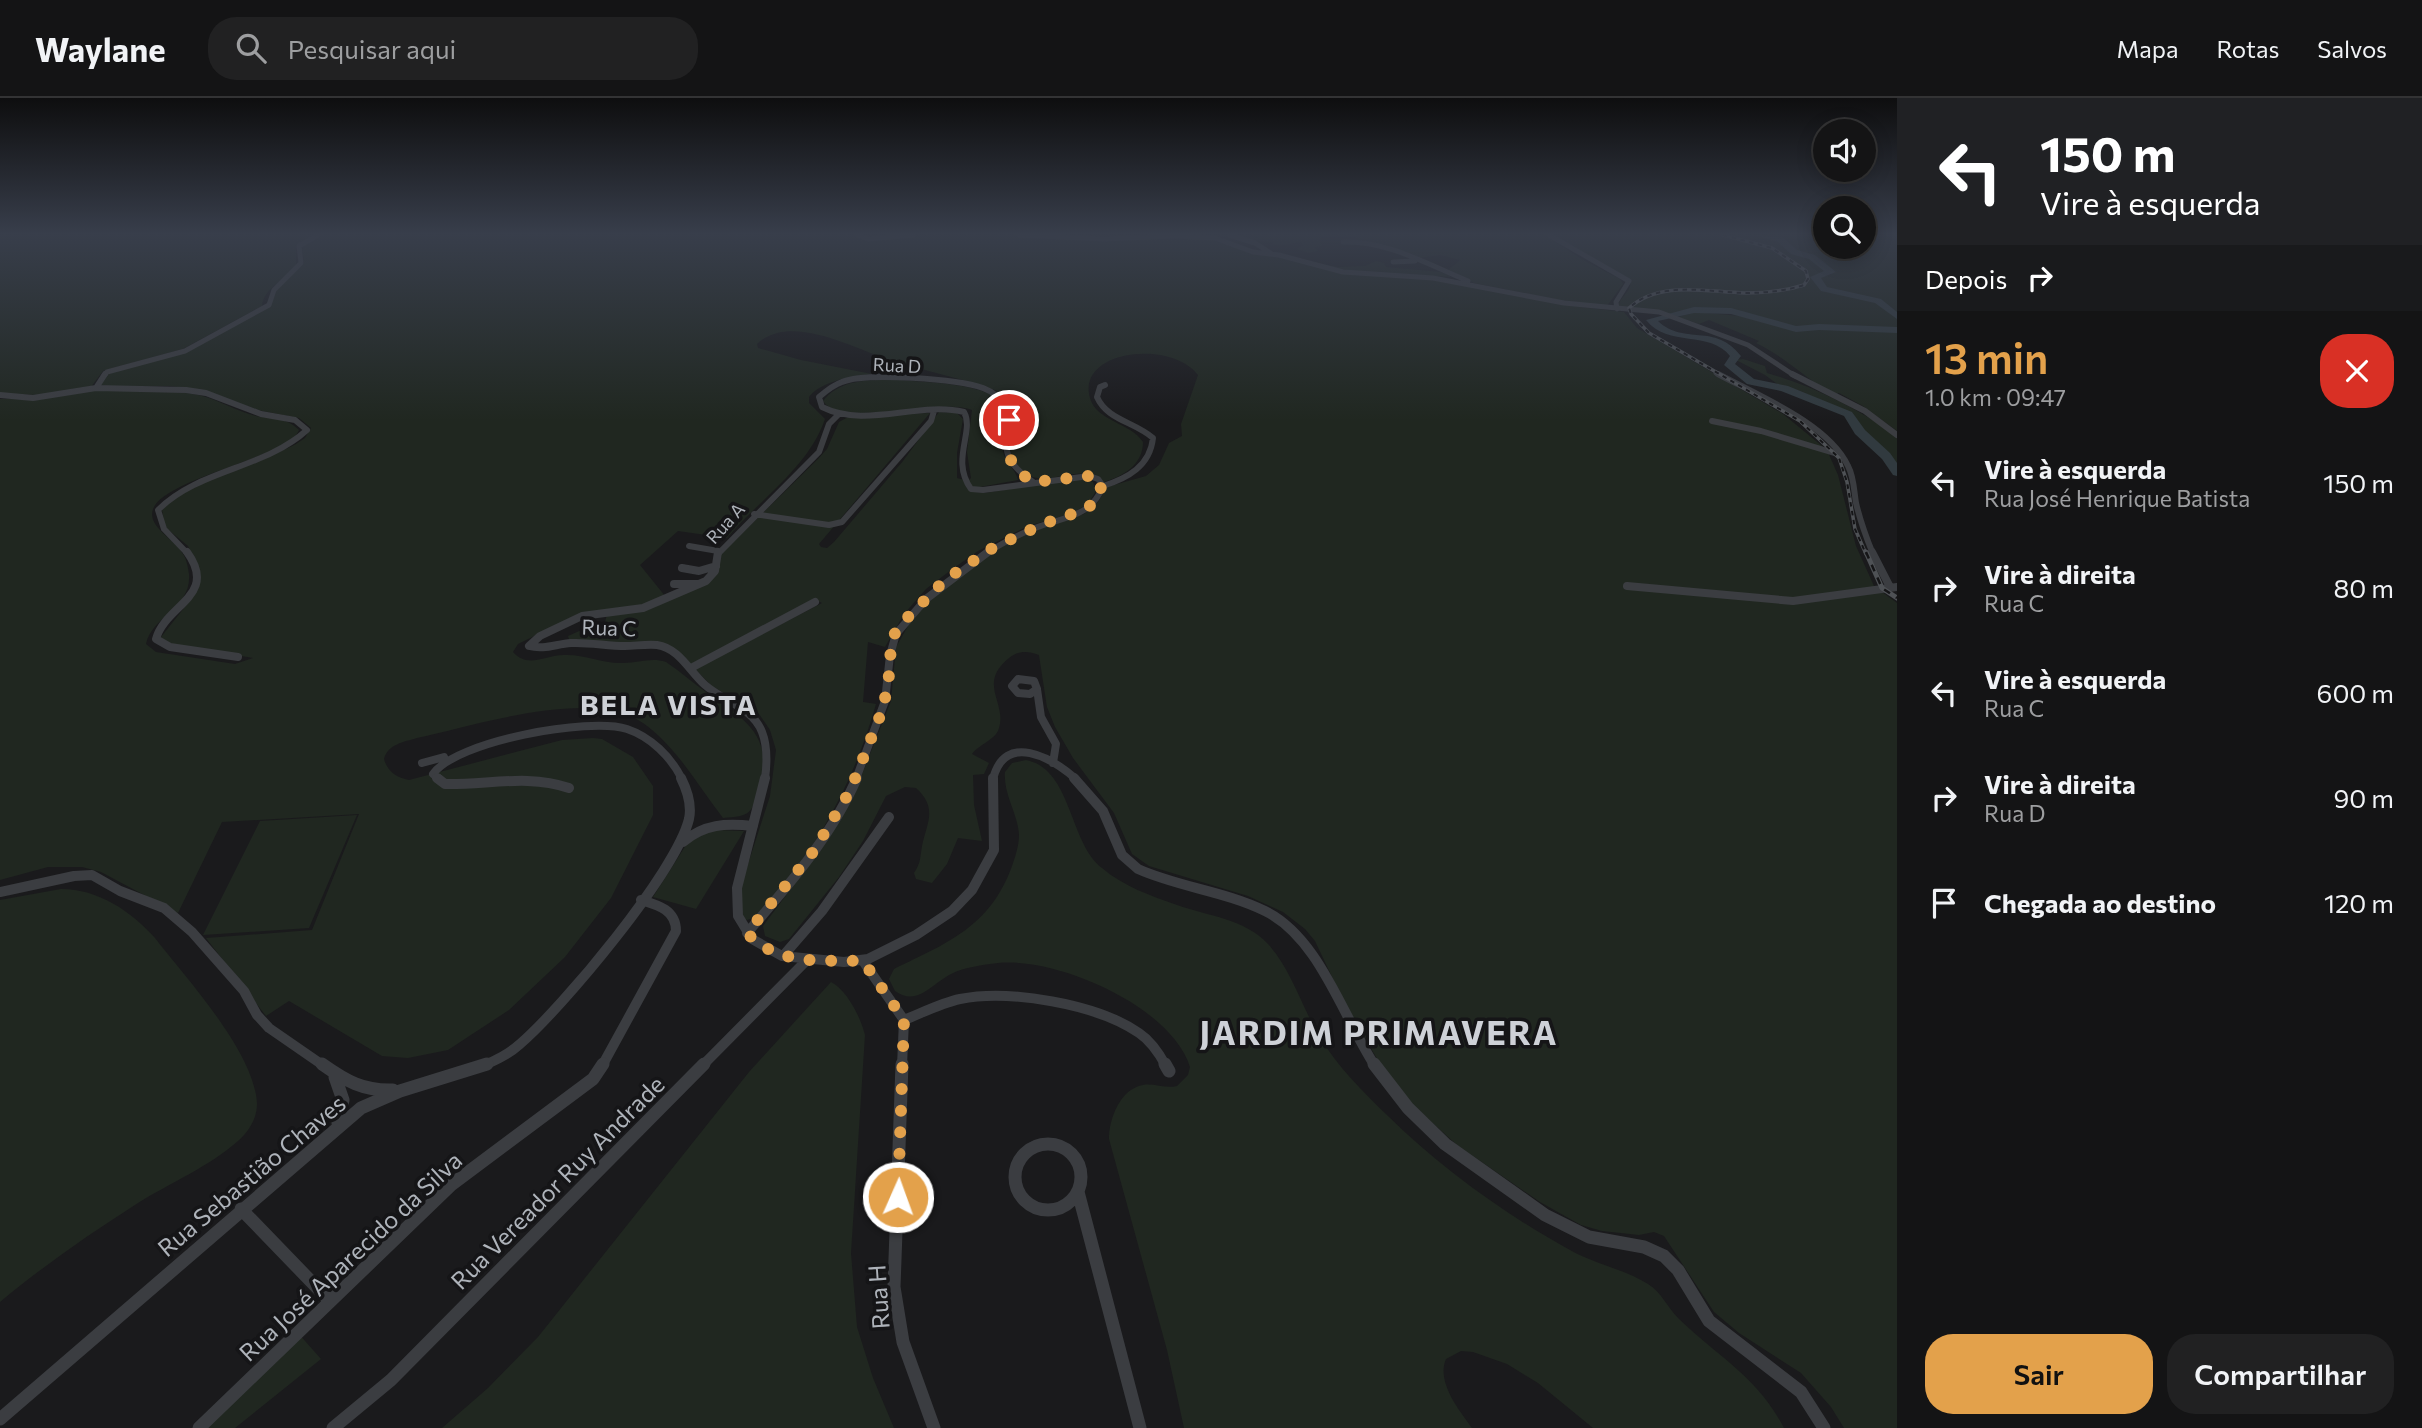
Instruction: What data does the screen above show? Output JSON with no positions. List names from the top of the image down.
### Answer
{
  "streets": {
    "street": [
      "Rua D",
      "Rua A",
      "Rua C",
      "Rua Sebastião Chaves",
      "Rua Vereador Ruy Andrade",
      "Rua José Aparecido da Silva",
      "Rua H"
    ]
  },
  "crossings": [
    ["Rua D", "Rua A"],
    ["Rua A", "Rua C"],
    ["Rua Sebastião Chaves", "Rua José Aparecido da Silva"]
  ],
  "districts": ["BELA VISTA", "JARDIM PRIMAVERA"],
  "page": {
    "header": "Waylane",
    "search": "Pesquisar aqui",
    "nav": ["Mapa", "Rotas", "Salvos"],
    "turn": ["150 m", "Vire à esquerda"],
    "then": "Depois",
    "heading": ["13 min", "1.0 km · 09:47"],
    "list": [
      {
        "name": "Vire à esquerda",
        "note": "Rua José Henrique Batista",
        "value": "150 m"
      },
      {
        "name": "Vire à direita",
        "note": "Rua C",
        "value": "80 m"
      },
      {
        "name": "Vire à esquerda",
        "note": "Rua C",
        "value": "600 m"
      },
      {
        "name": "Vire à direita",
        "note": "Rua D",
        "value": "90 m"
      },
      {
        "name": "Chegada ao destino",
        "value": "120 m"
      }
    ],
    "buttons": ["Sair", "Compartilhar"]
  }
}
